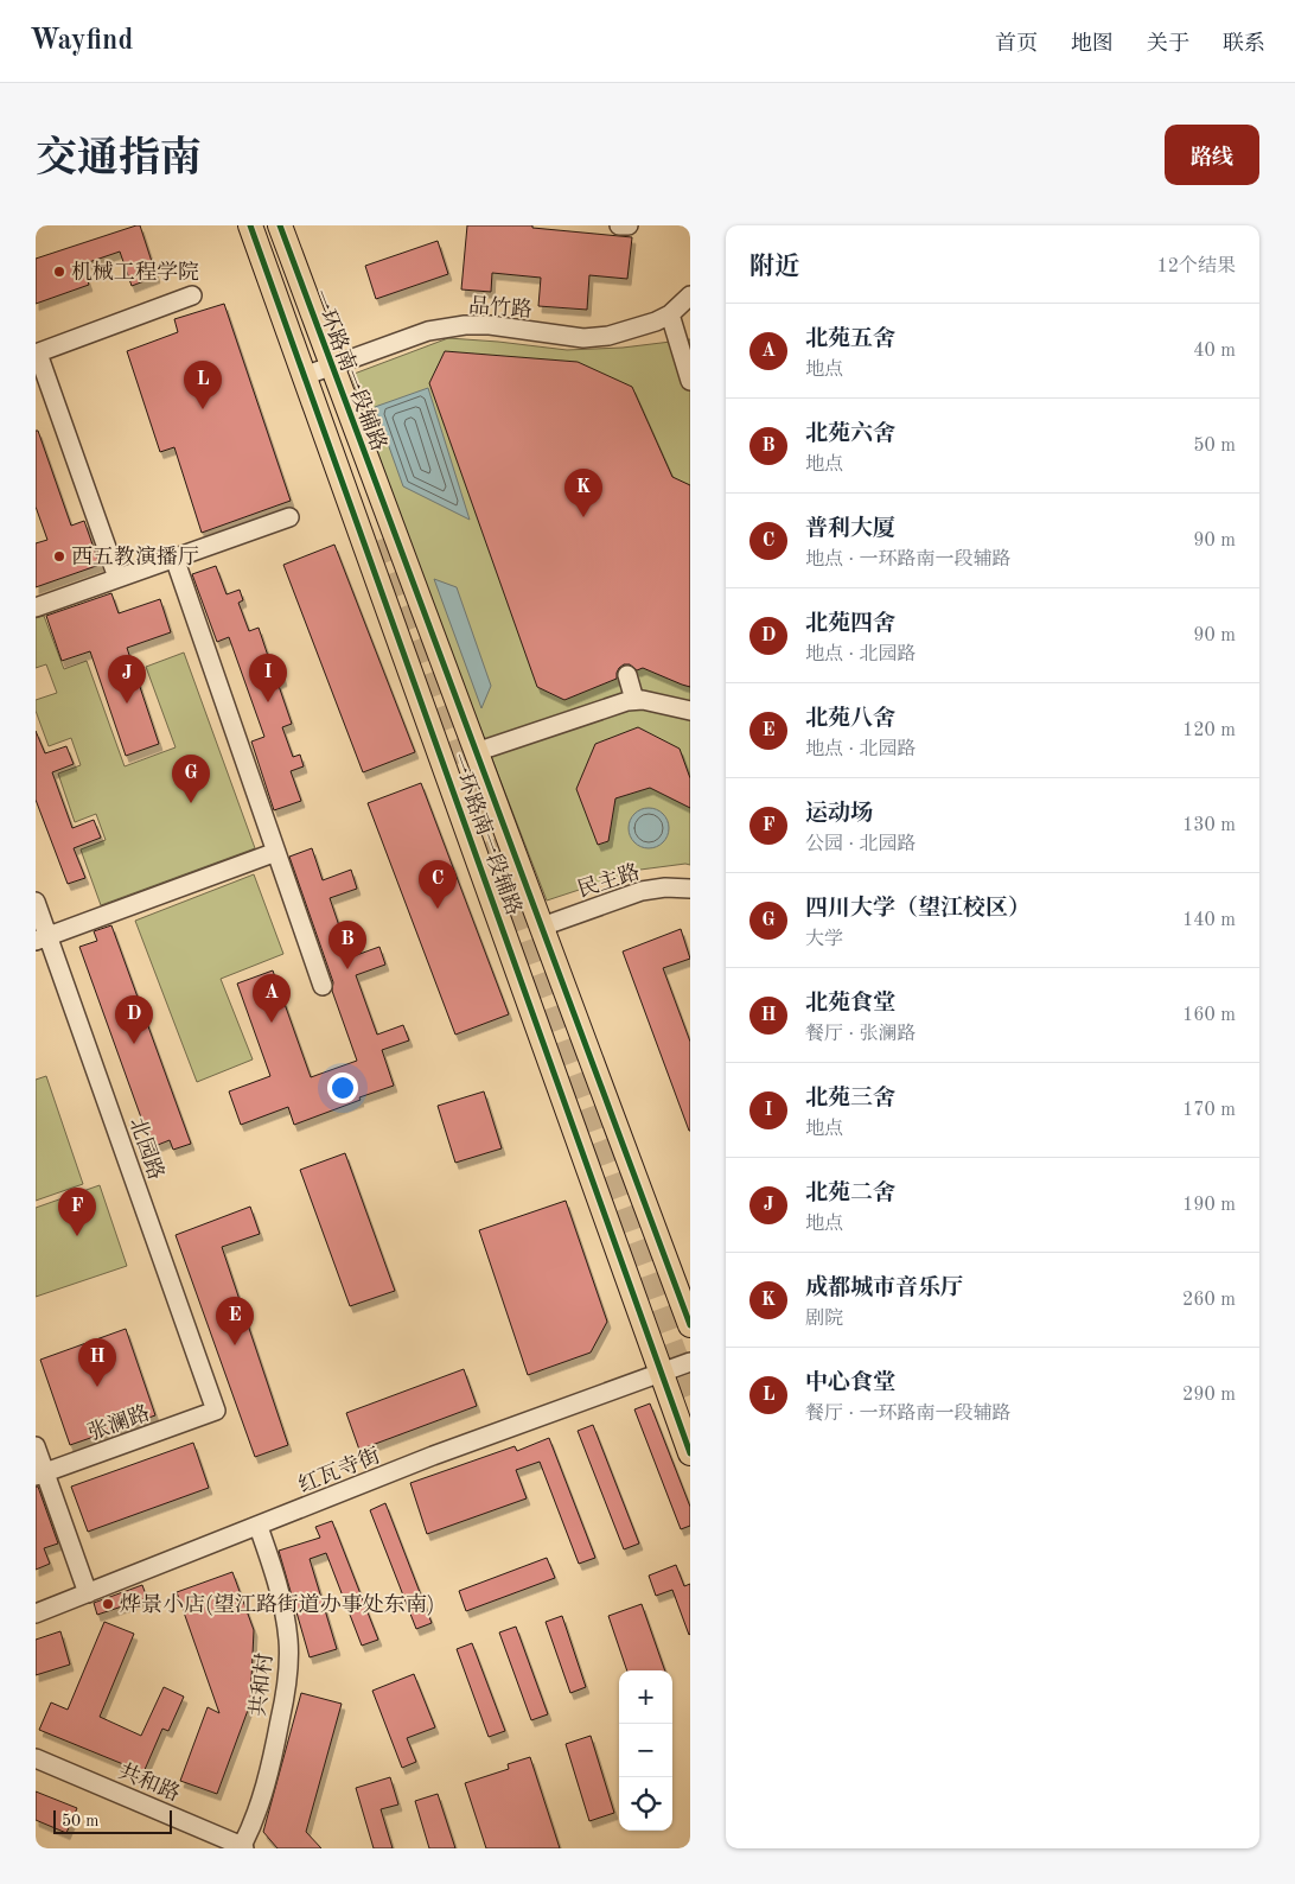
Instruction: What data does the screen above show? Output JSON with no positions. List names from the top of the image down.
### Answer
{
  "streets": {
    "main road": ["一环路南一段辅路"],
    "street": [
      "品竹路",
      "民主路",
      "北园路",
      "张澜路",
      "红瓦寺街",
      "共和村",
      "共和路"
    ]
  },
  "crossings": [
    ["品竹路", "一环路南一段辅路"],
    ["一环路南一段辅路", "民主路"],
    ["一环路南一段辅路", "红瓦寺街"],
    ["北园路", "张澜路"],
    ["红瓦寺街", "共和村"],
    ["共和村", "共和路"]
  ],
  "places": ["机械工程学院", "西五教演播厅", "烨景小店(望江路街道办事处东南)"],
  "scale_bar": "50 m",
  "page": {
    "header": "Wayfind",
    "nav": [
      "首页",
      "地图",
      "关于",
      "联系"
    ],
    "title": "交通指南",
    "buttons": "路线",
    "heading": ["附近", "12个结果"],
    "list": [
      {
        "mark": "A",
        "name": "北苑五舍",
        "note": "地点",
        "value": "40 m"
      },
      {
        "mark": "B",
        "name": "北苑六舍",
        "note": "地点",
        "value": "50 m"
      },
      {
        "mark": "C",
        "name": "普利大厦",
        "note": "地点 · 一环路南一段辅路",
        "value": "90 m"
      },
      {
        "mark": "D",
        "name": "北苑四舍",
        "note": "地点 · 北园路",
        "value": "90 m"
      },
      {
        "mark": "E",
        "name": "北苑八舍",
        "note": "地点 · 北园路",
        "value": "120 m"
      },
      {
        "mark": "F",
        "name": "运动场",
        "note": "公园 · 北园路",
        "value": "130 m"
      },
      {
        "mark": "G",
        "name": "四川大学（望江校区）",
        "note": "大学",
        "value": "140 m"
      },
      {
        "mark": "H",
        "name": "北苑食堂",
        "note": "餐厅 · 张澜路",
        "value": "160 m"
      },
      {
        "mark": "I",
        "name": "北苑三舍",
        "note": "地点",
        "value": "170 m"
      },
      {
        "mark": "J",
        "name": "北苑二舍",
        "note": "地点",
        "value": "190 m"
      },
      {
        "mark": "K",
        "name": "成都城市音乐厅",
        "note": "剧院",
        "value": "260 m"
      },
      {
        "mark": "L",
        "name": "中心食堂",
        "note": "餐厅 · 一环路南一段辅路",
        "value": "290 m"
      }
    ],
    "pins": [
      "L",
      "K",
      "I",
      "J",
      "G",
      "C",
      "B",
      "A",
      "D",
      "F",
      "E",
      "H"
    ],
    "map_buttons": ["+", "−"],
    "scale": "50 m"
  }
}
